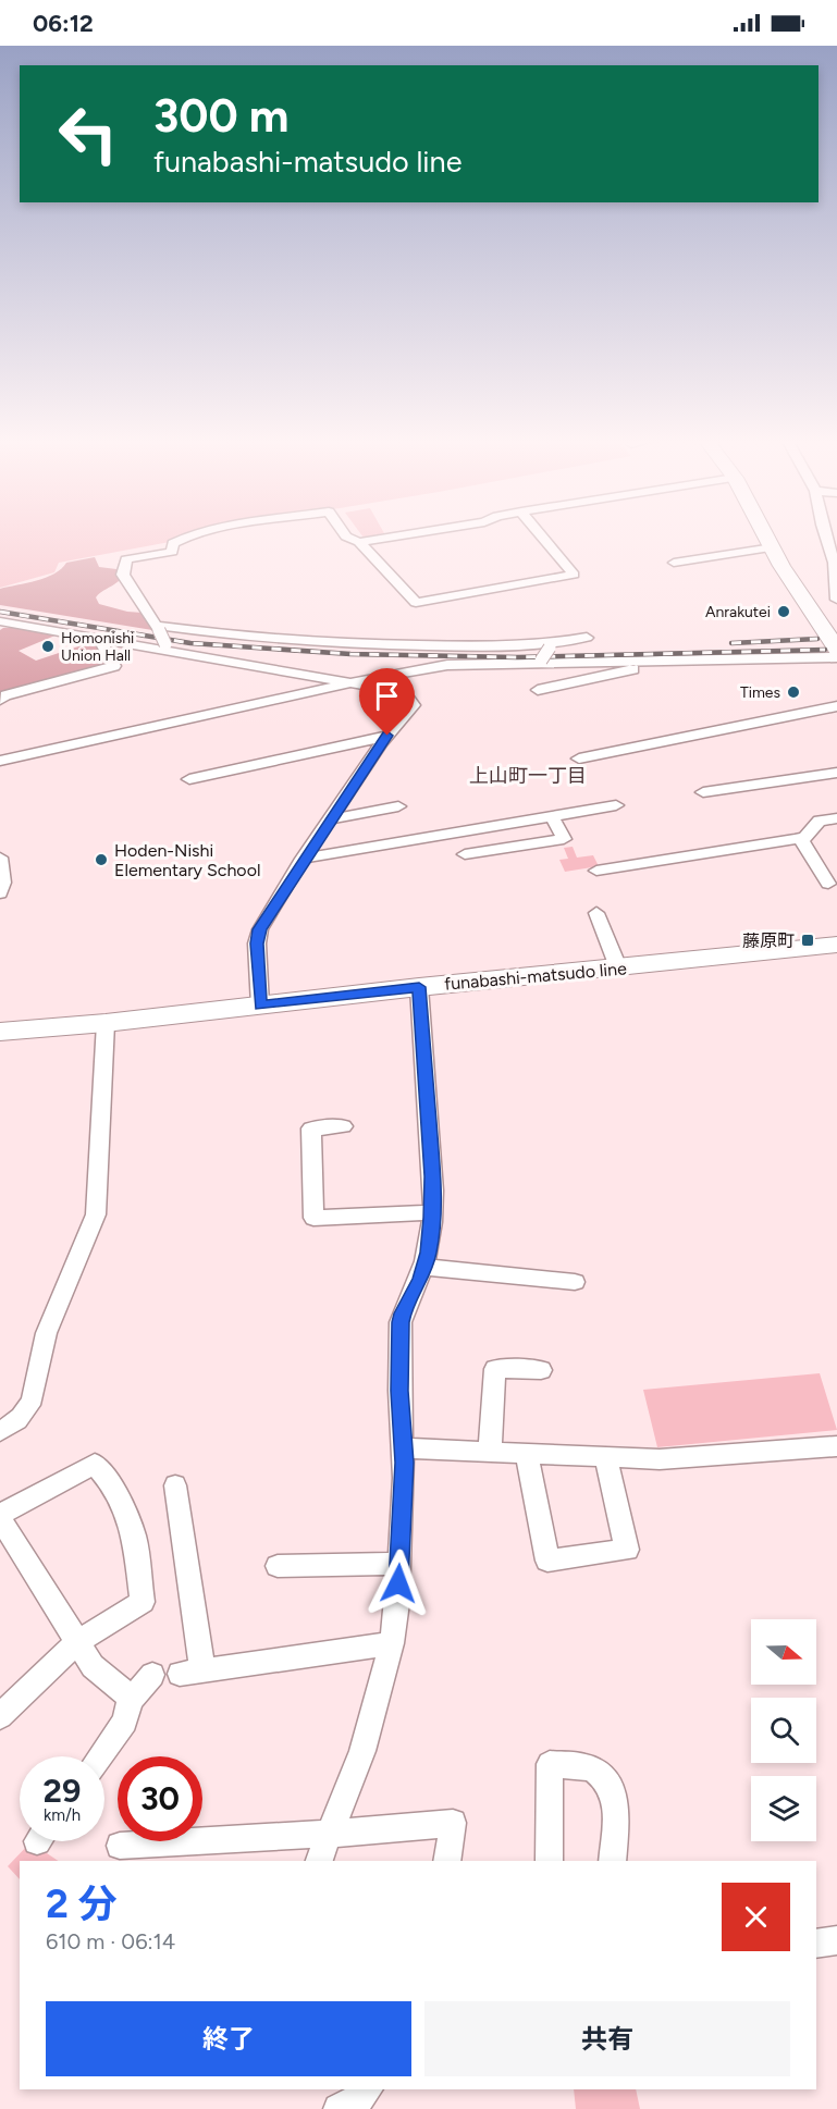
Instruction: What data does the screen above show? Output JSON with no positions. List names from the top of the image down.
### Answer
{
  "streets": {
    "main road": ["funabashi-matsudo line"]
  },
  "districts": ["上山町一丁目"],
  "places": {
    "other": [
      "Anrakutei",
      "Homonishi Union Hall",
      "Times",
      "Hoden-Nishi Elementary School"
    ],
    "transit": ["藤原町"]
  },
  "north": "right",
  "page": {
    "status": "06:12",
    "turn": ["300 m", "funabashi-matsudo line"],
    "speed": "29 km/h",
    "limit": "30",
    "heading": ["2 分", "610 m · 06:14"],
    "buttons": ["終了", "共有"]
  }
}
